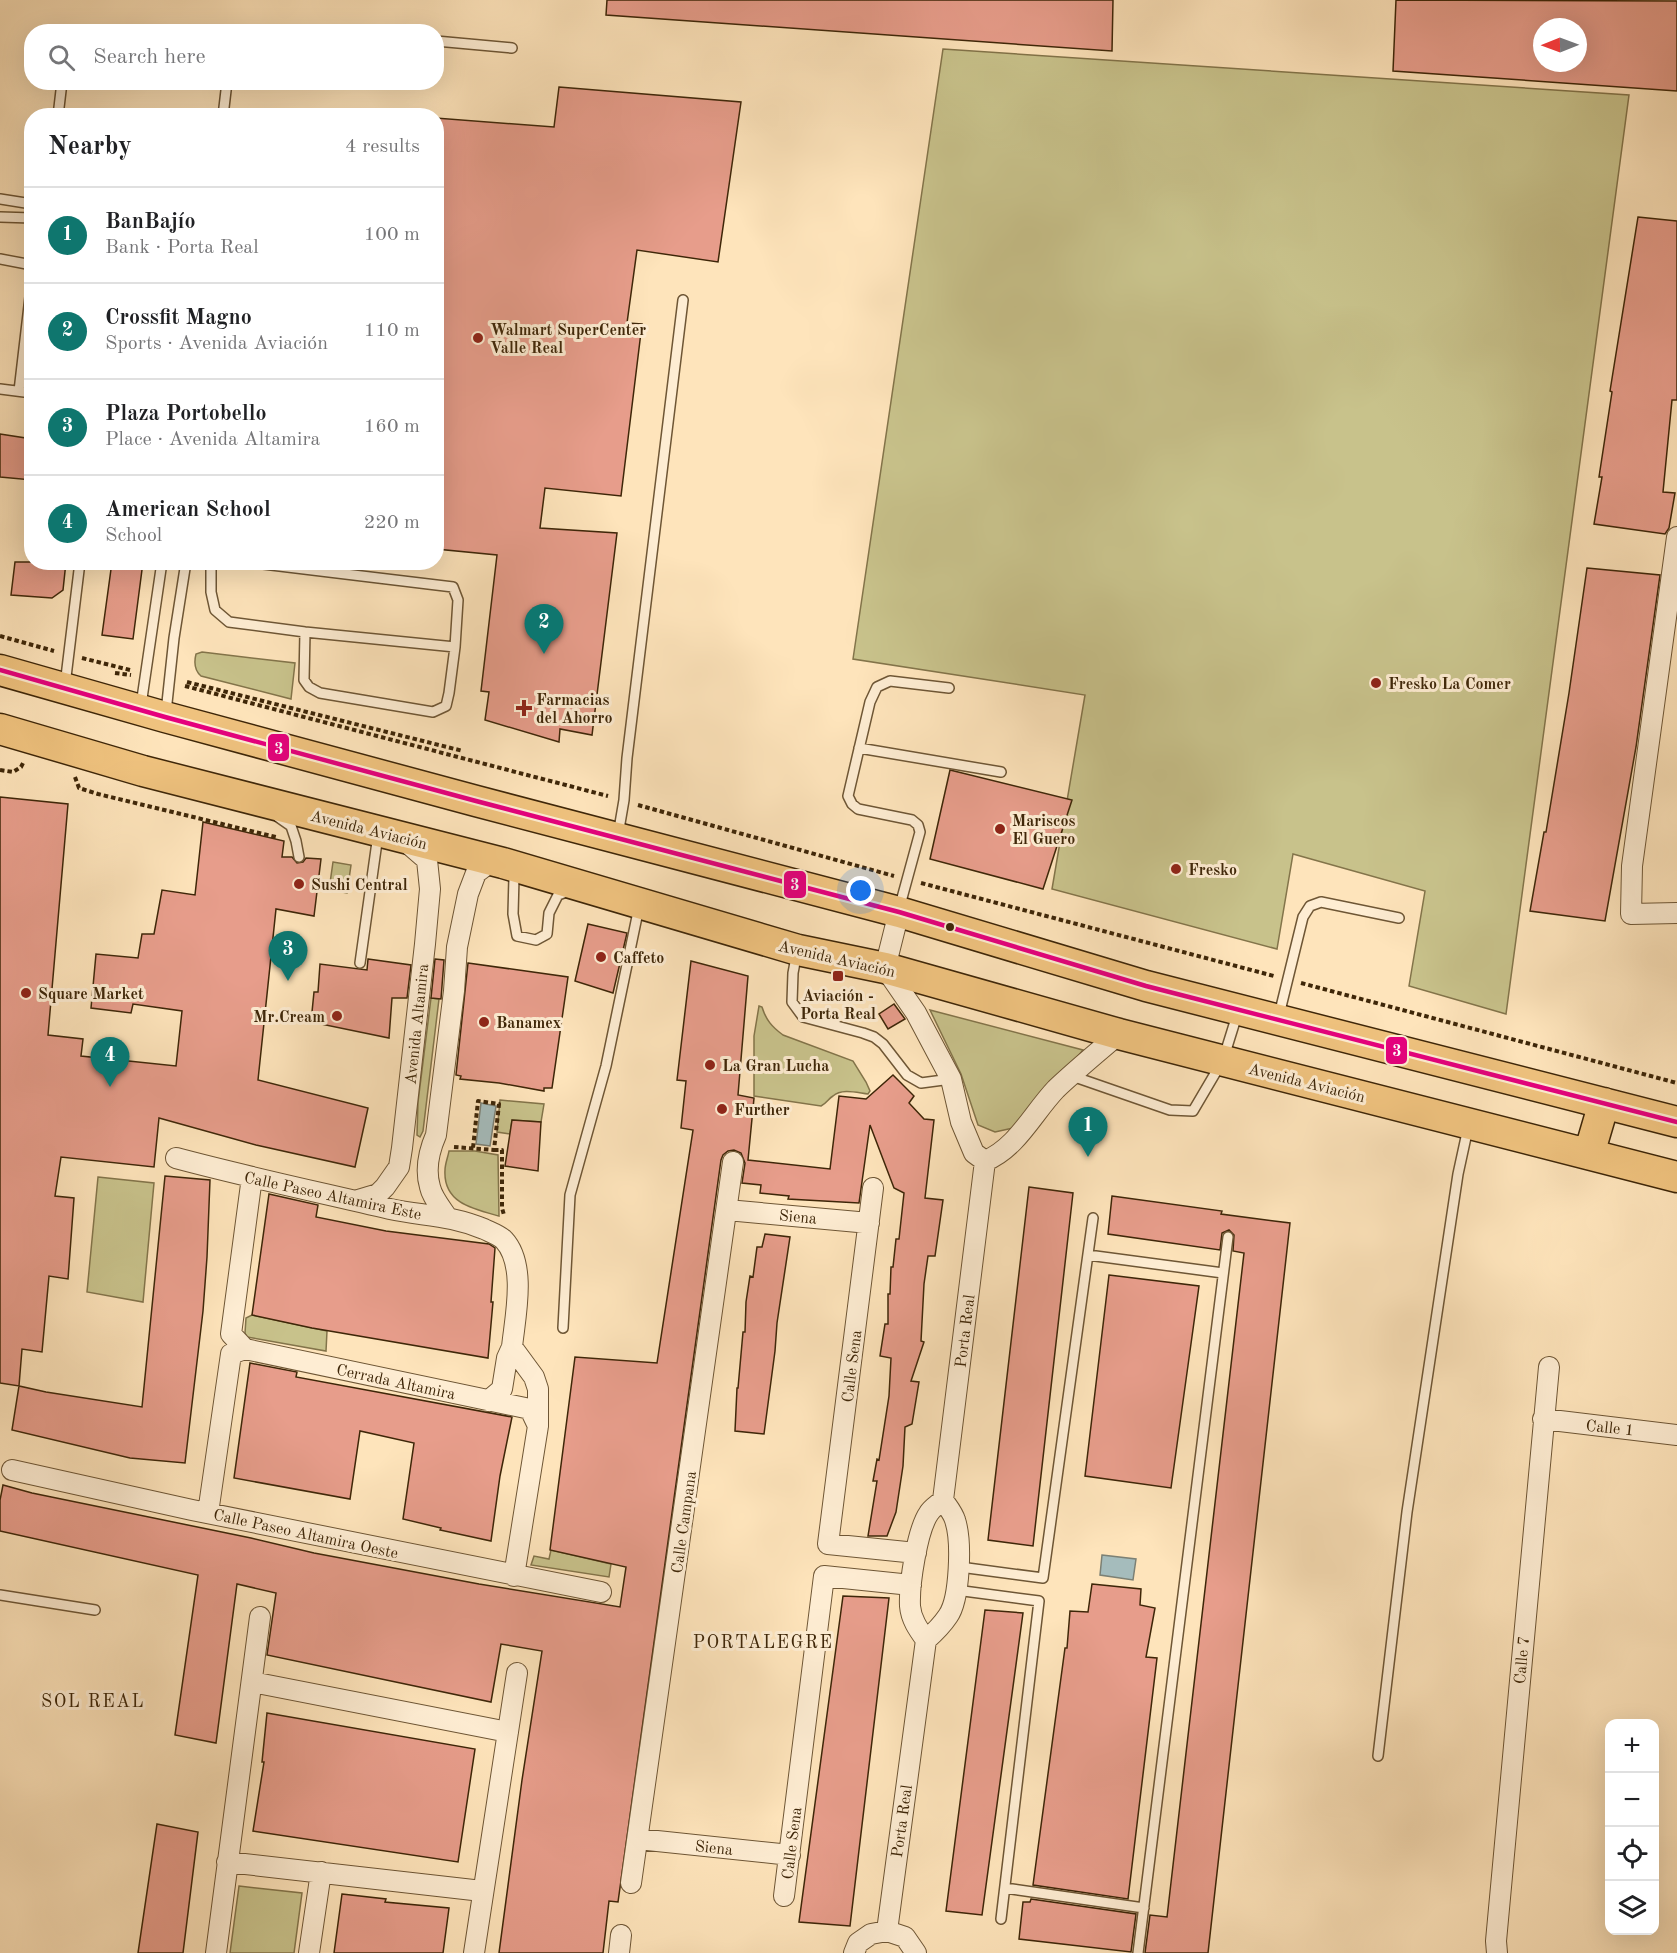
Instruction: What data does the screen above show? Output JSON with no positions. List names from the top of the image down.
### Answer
{
  "streets": {
    "main road": ["Avenida Aviación"],
    "street": [
      "Avenida Altamira",
      "Calle Paseo Altamira Este",
      "Siena",
      "Porta Real",
      "Calle Sena",
      "Cerrada Altamira",
      "Calle 1",
      "Calle Campana",
      "Calle Paseo Altamira Oeste",
      "Calle 7"
    ]
  },
  "crossings": [
    ["Avenida Aviación", "Avenida Altamira"],
    ["Avenida Altamira", "Calle Paseo Altamira Este"],
    ["Siena", "Calle Sena"],
    ["Siena", "Calle Campana"],
    ["Calle 1", "Calle 7"]
  ],
  "districts": ["PORTALEGRE", "SOL REAL"],
  "places": {
    "other": [
      "Walmart SuperCenter Valle Real",
      "Fresko La Comer",
      "Mariscos El Guero",
      "Fresko",
      "Sushi Central",
      "Caffeto",
      "Square Market",
      "Mr.Cream",
      "Banamex",
      "La Gran Lucha",
      "Further"
    ],
    "health": ["Farmacias del Ahorro"],
    "transit": ["Aviación - Porta Real"]
  },
  "lines": ["transit line 3"],
  "north": "left",
  "page": {
    "search": "Search here",
    "heading": ["Nearby", "4 results"],
    "list": [
      {
        "mark": "1",
        "name": "BanBajío",
        "note": "Bank · Porta Real",
        "value": "100 m"
      },
      {
        "mark": "2",
        "name": "Crossfit Magno",
        "note": "Sports · Avenida Aviación",
        "value": "110 m"
      },
      {
        "mark": "3",
        "name": "Plaza Portobello",
        "note": "Place · Avenida Altamira",
        "value": "160 m"
      },
      {
        "mark": "4",
        "name": "American School",
        "note": "School",
        "value": "220 m"
      }
    ],
    "pins": [
      "2",
      "3",
      "4",
      "1"
    ],
    "map_buttons": ["+", "−"]
  }
}
